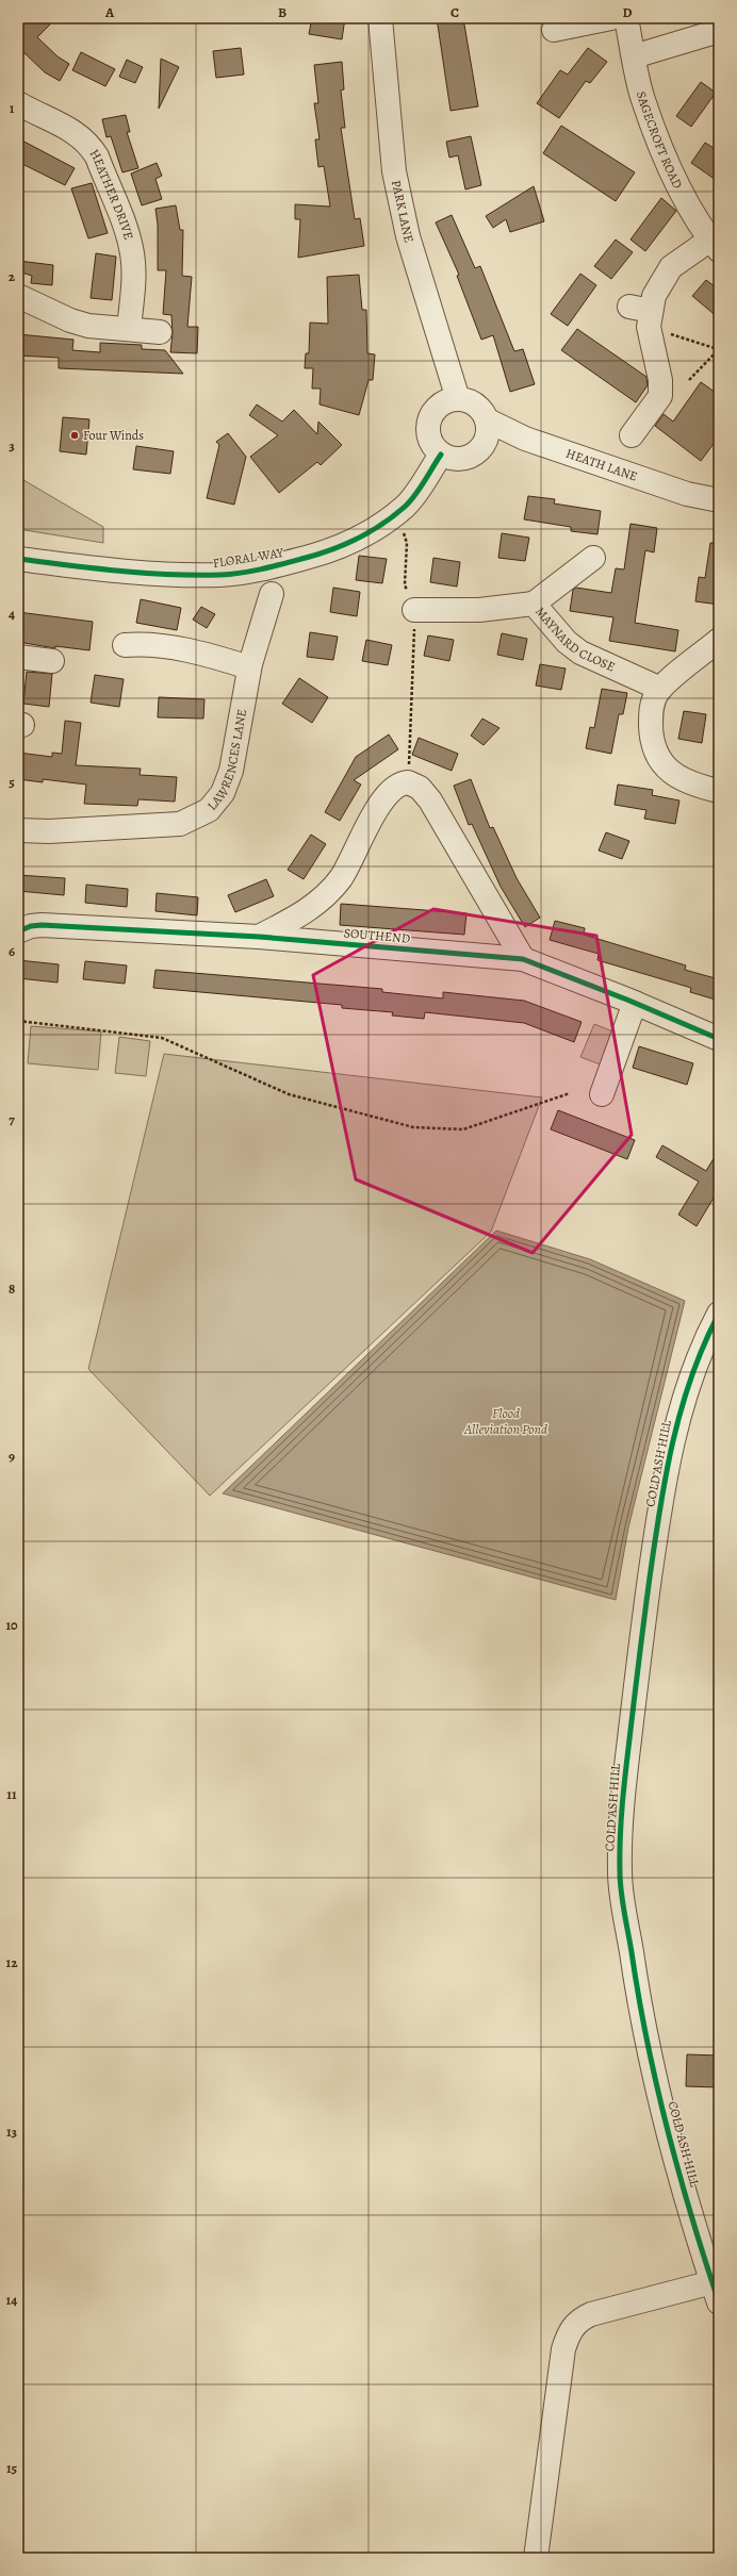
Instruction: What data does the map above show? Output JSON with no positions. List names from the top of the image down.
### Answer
{
  "streets": {
    "street": [
      "SAGECROFT ROAD",
      "HEATHER DRIVE",
      "PARK LANE",
      "HEATH LANE",
      "FLORAL WAY",
      "MAYNARD CLOSE",
      "LAWRENCES LANE",
      "SOUTHEND",
      "COLD ASH HILL"
    ]
  },
  "crossings": [
    ["PARK LANE", "HEATH LANE"],
    ["PARK LANE", "FLORAL WAY"],
    ["HEATH LANE", "FLORAL WAY"]
  ],
  "water": ["Flood Alleviation Pond"],
  "places": ["Four Winds"],
  "grid": {
    "columns": [
      "A",
      "B",
      "C",
      "D"
    ],
    "rows": [
      "1",
      "2",
      "3",
      "4",
      "5",
      "6",
      "7",
      "8",
      "9",
      "10",
      "11",
      "12",
      "13",
      "14",
      "15"
    ]
  }
}
